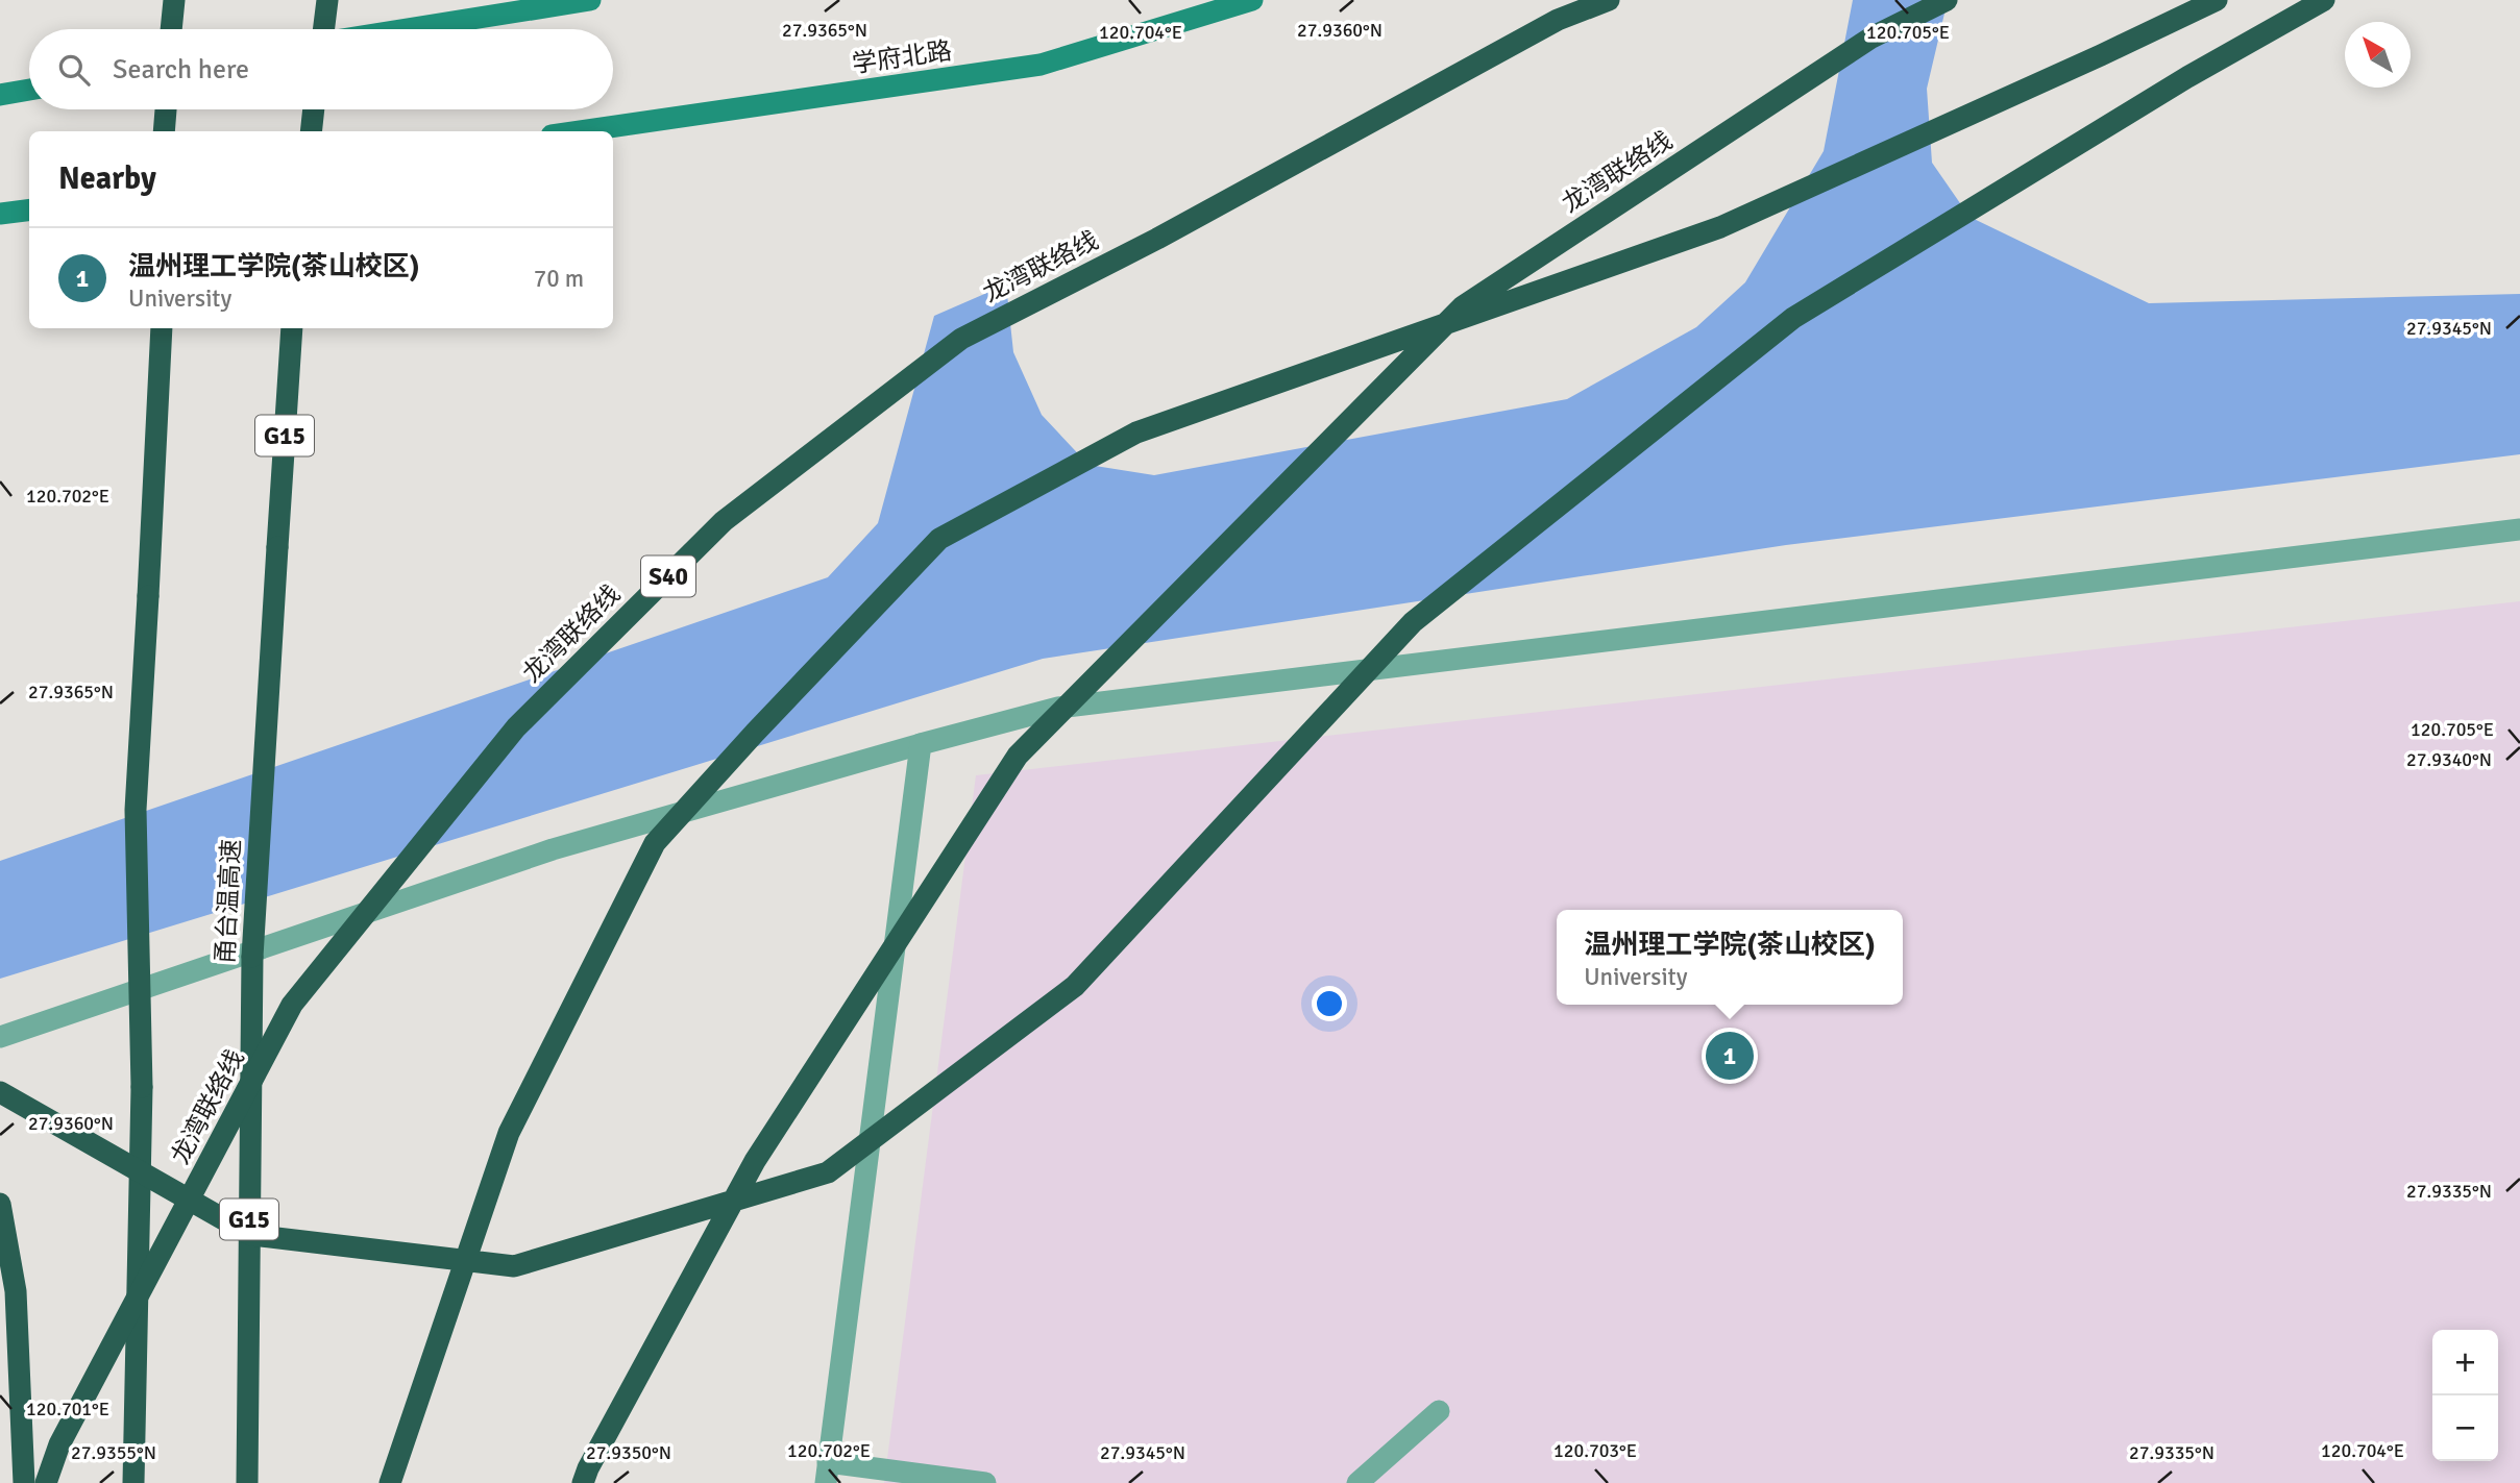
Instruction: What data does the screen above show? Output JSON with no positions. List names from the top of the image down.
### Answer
{
  "streets": {
    "highway": [
      "龙湾联络线",
      "G15",
      "S40",
      "甬台温高速"
    ],
    "main road": ["学府北路"]
  },
  "north": "top left",
  "page": {
    "search": "Search here",
    "heading": "Nearby",
    "list": [
      {
        "mark": "1",
        "name": "温州理工学院(茶山校区)",
        "note": "University",
        "value": "70 m"
      }
    ],
    "popup": ["温州理工学院(茶山校区)", "University"],
    "pins": "1",
    "map_buttons": ["+", "−"]
  },
  "coordinates": [
    "27.9365°N",
    "27.9360°N",
    "120.705°E",
    "120.704°E",
    "27.9345°N",
    "120.702°E",
    "27.9340°N",
    "27.9335°N",
    "120.701°E",
    "120.703°E",
    "27.9355°N",
    "27.9350°N"
  ]
}
